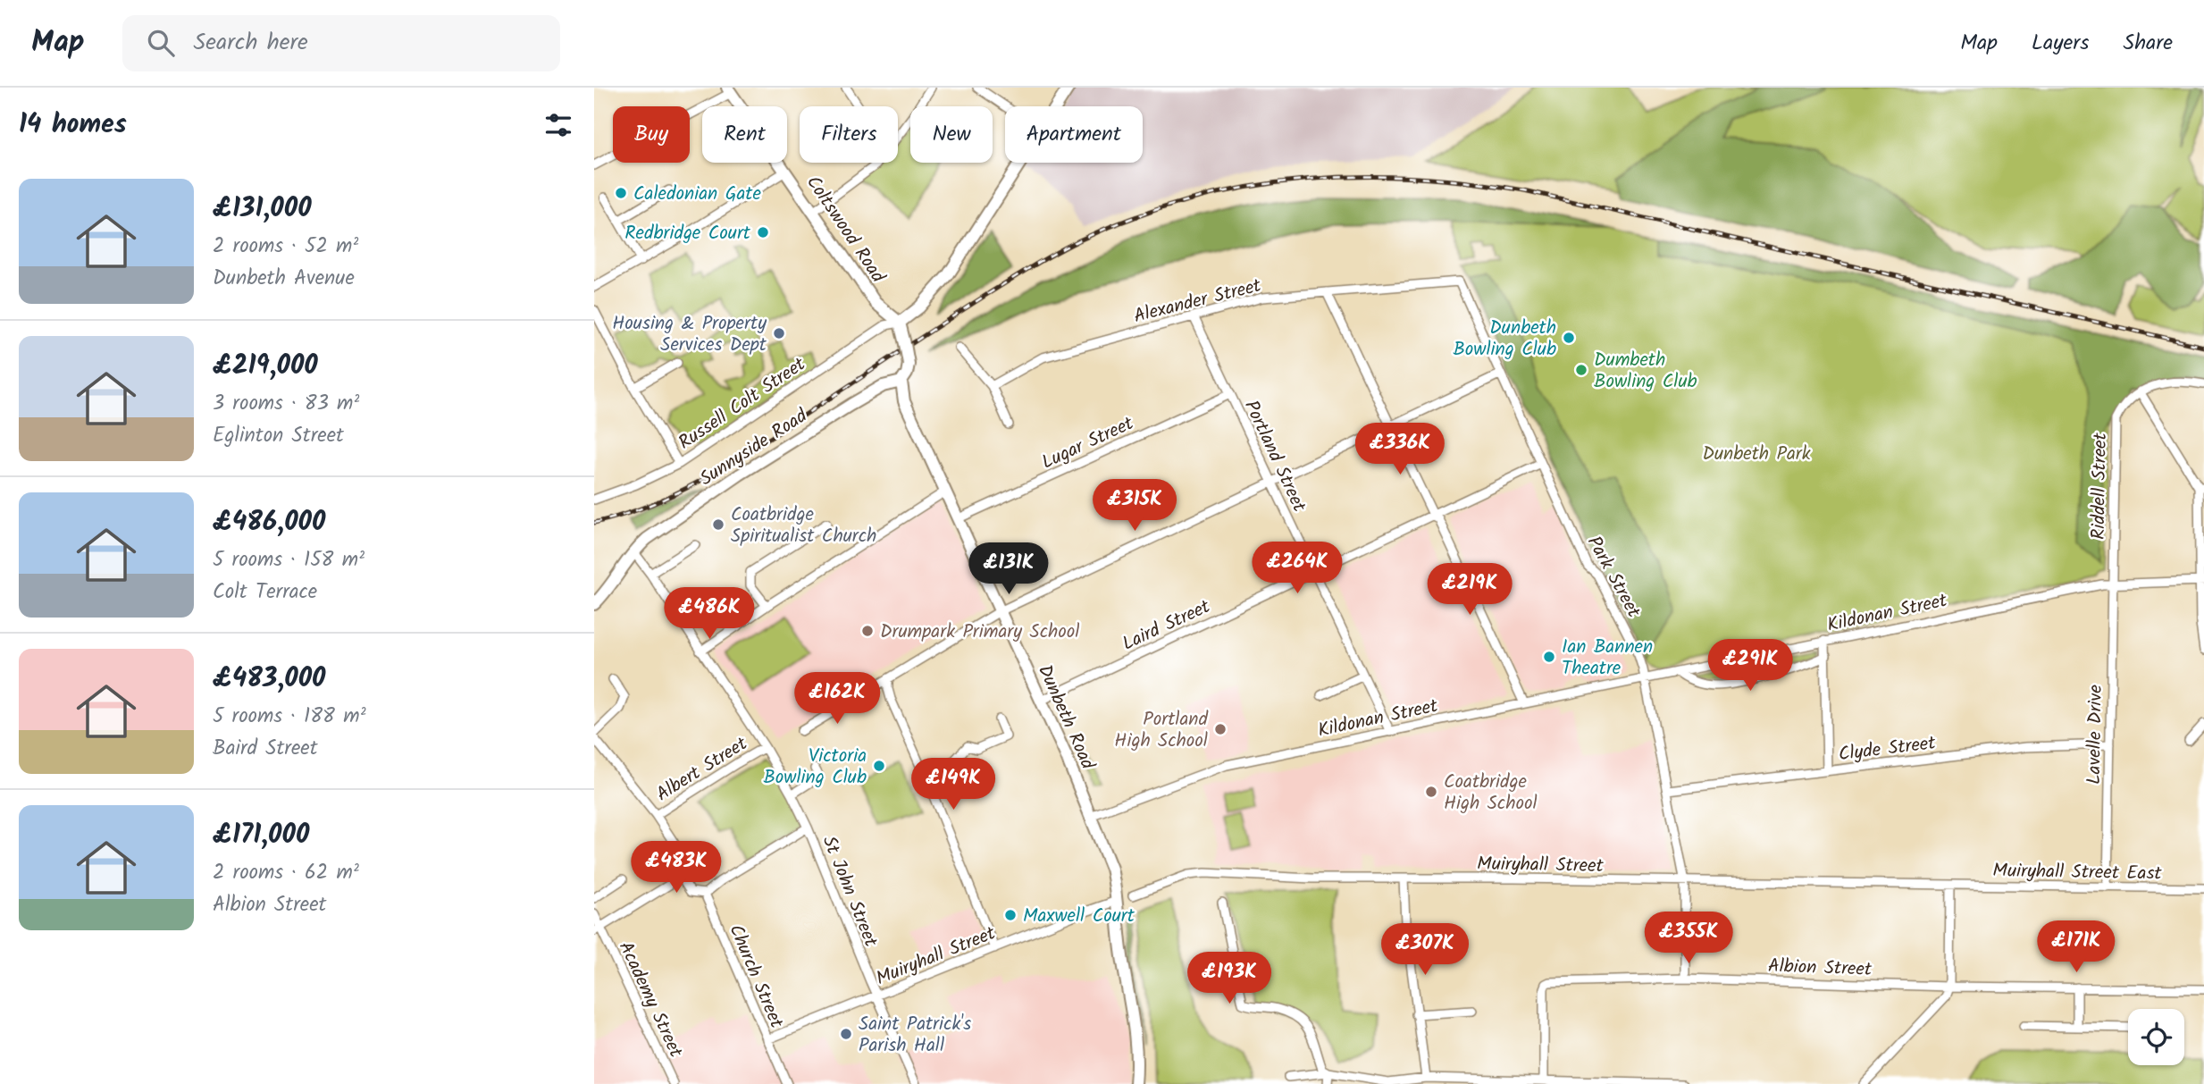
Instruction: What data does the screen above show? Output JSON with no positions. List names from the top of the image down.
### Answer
{
  "streets": {
    "main road": ["Coltswood Road", "Sunnyside Road", "Dunbeth Road"],
    "street": [
      "Alexander Street",
      "Russell Colt Street",
      "Lugar Street",
      "Portland Street",
      "Riddell Street",
      "Park Street",
      "Kildonan Street",
      "Laird Street",
      "Lavelle Drive",
      "Clyde Street",
      "Albert Street",
      "Muiryhall Street",
      "Muiryhall Street East",
      "St John Street",
      "Albion Street",
      "Church Street",
      "Academy Street"
    ]
  },
  "crossings": [
    ["Coltswood Road", "Russell Colt Street"],
    ["Alexander Street", "Portland Street"],
    ["Alexander Street", "Park Street"],
    ["Lugar Street", "Portland Street"],
    ["Lugar Street", "Dunbeth Road"],
    ["Sunnyside Road", "Dunbeth Road"],
    ["Sunnyside Road", "St John Street"],
    ["Portland Street", "Kildonan Street"],
    ["Portland Street", "Laird Street"],
    ["Riddell Street", "Kildonan Street"],
    ["Riddell Street", "Lavelle Drive"],
    ["Park Street", "Kildonan Street"],
    ["Park Street", "Laird Street"],
    ["Park Street", "Clyde Street"],
    ["Park Street", "Muiryhall Street"],
    ["Park Street", "Albion Street"],
    ["Kildonan Street", "Dunbeth Road"],
    ["Kildonan Street", "Lavelle Drive"],
    ["Laird Street", "Dunbeth Road"],
    ["Dunbeth Road", "Muiryhall Street"],
    ["Lavelle Drive", "Clyde Street"],
    ["Lavelle Drive", "Muiryhall Street East"],
    ["Albert Street", "St John Street"],
    ["Muiryhall Street", "Muiryhall Street East"],
    ["Muiryhall Street", "St John Street"],
    ["Muiryhall Street", "Church Street"]
  ],
  "parks": ["Dunbeth Park"],
  "places": [
    "Caledonian Gate",
    "Redbridge Court",
    "Housing & Property Services Dept",
    "Dunbeth Bowling Club",
    "Dumbeth Bowling Club",
    "Coatbridge Spiritualist Church",
    "Drumpark Primary School",
    "Ian Bannen Theatre",
    "Portland High School",
    "Victoria Bowling Club",
    "Coatbridge High School",
    "Maxwell Court",
    "Saint Patrick's Parish Hall"
  ],
  "page": {
    "header": "Map",
    "search": "Search here",
    "nav": ["Map", "Layers", "Share"],
    "heading": "14 homes",
    "chip": [
      "Buy",
      "Rent",
      "Filters",
      "New",
      "Apartment"
    ],
    "list": [
      {
        "name": "£131,000",
        "note": "2 rooms · 52 m² · Dunbeth Avenue"
      },
      {
        "name": "£219,000",
        "note": "3 rooms · 83 m² · Eglinton Street"
      },
      {
        "name": "£486,000",
        "note": "5 rooms · 158 m² · Colt Terrace"
      },
      {
        "name": "£483,000",
        "note": "5 rooms · 188 m² · Baird Street"
      },
      {
        "name": "£171,000",
        "note": "2 rooms · 62 m² · Albion Street"
      }
    ],
    "price": [
      "£336K",
      "£315K",
      "£264K",
      "£131K",
      "£219K",
      "£486K",
      "£291K",
      "£162K",
      "£149K",
      "£483K",
      "£355K",
      "£171K",
      "£307K",
      "£193K"
    ]
  }
}
